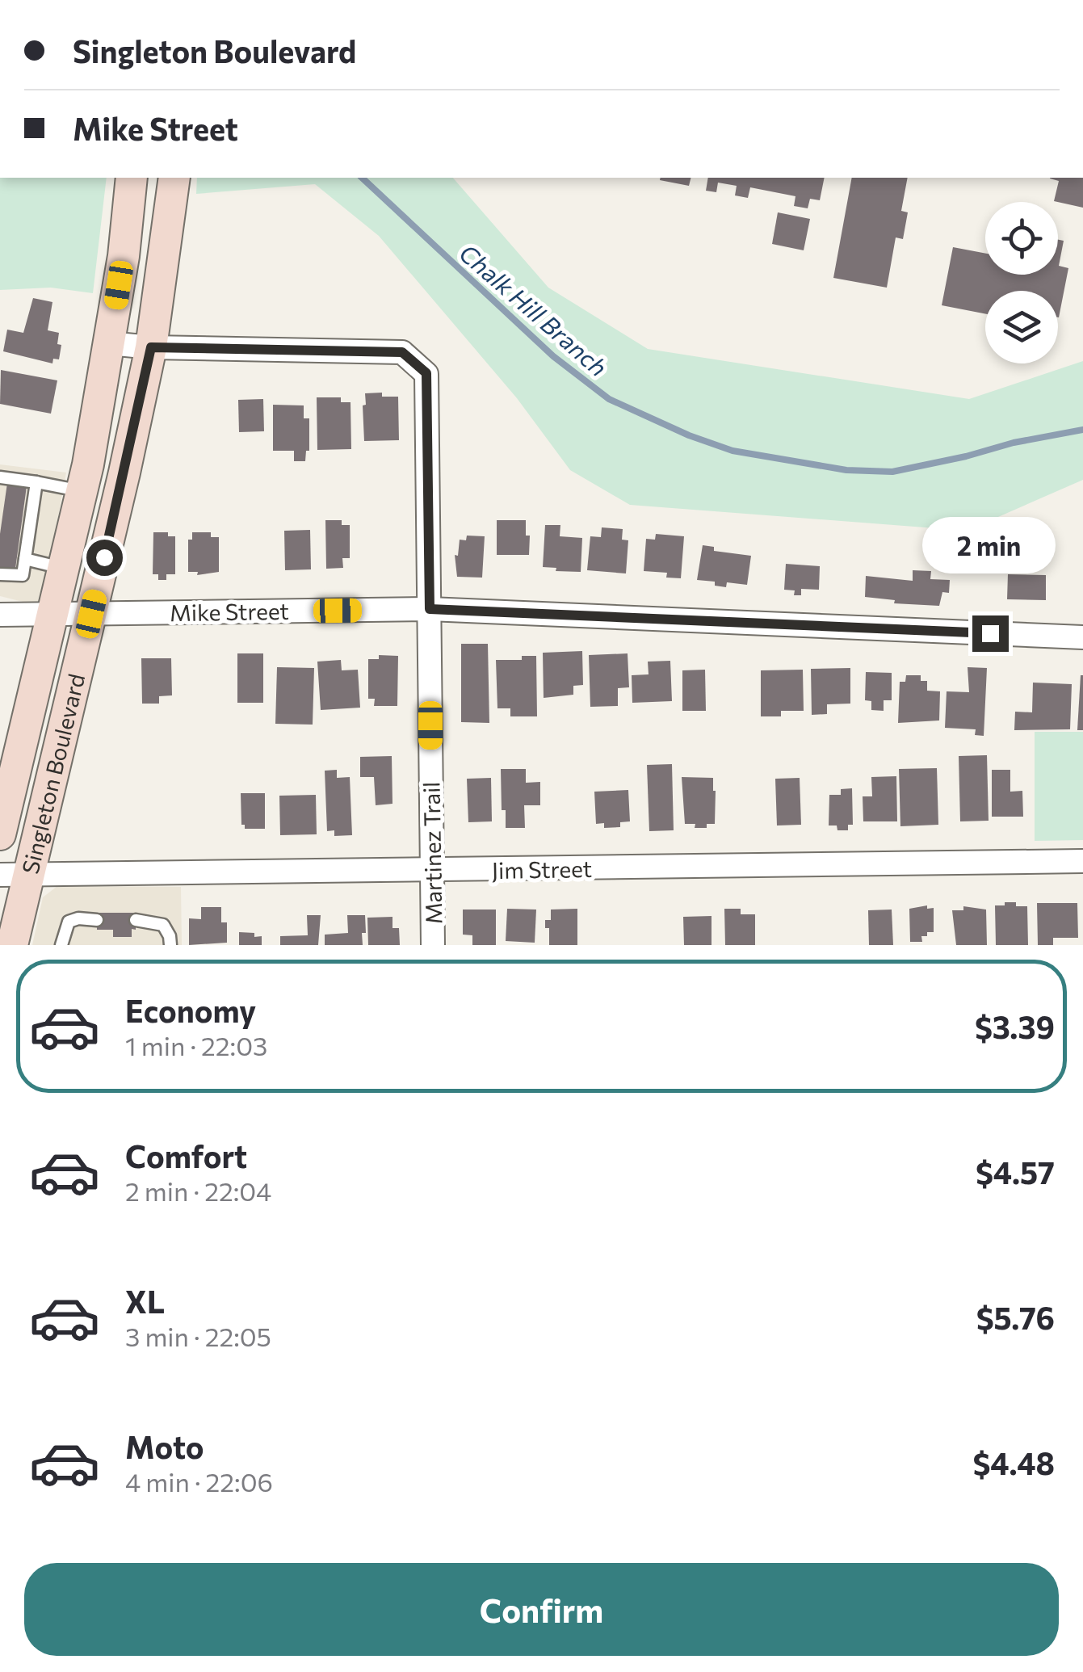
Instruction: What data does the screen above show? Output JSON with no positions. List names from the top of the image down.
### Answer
{
  "streets": {
    "main road": ["Singleton Boulevard"],
    "street": ["Mike Street", "Martinez Trail", "Jim Street"]
  },
  "crossings": [
    ["Mike Street", "Singleton Boulevard"],
    ["Mike Street", "Martinez Trail"],
    ["Singleton Boulevard", "Martinez Trail"],
    ["Singleton Boulevard", "Jim Street"],
    ["Martinez Trail", "Jim Street"]
  ],
  "water": ["Chalk Hill Branch"],
  "page": {
    "banner": ["Singleton Boulevard", "Mike Street"],
    "bubble": "2 min",
    "list": [
      {
        "name": "Economy",
        "note": "1 min · 22:03",
        "value": "$3.39"
      },
      {
        "name": "Comfort",
        "note": "2 min · 22:04",
        "value": "$4.57"
      },
      {
        "name": "XL",
        "note": "3 min · 22:05",
        "value": "$5.76"
      },
      {
        "name": "Moto",
        "note": "4 min · 22:06",
        "value": "$4.48"
      }
    ],
    "buttons": "Confirm"
  }
}
